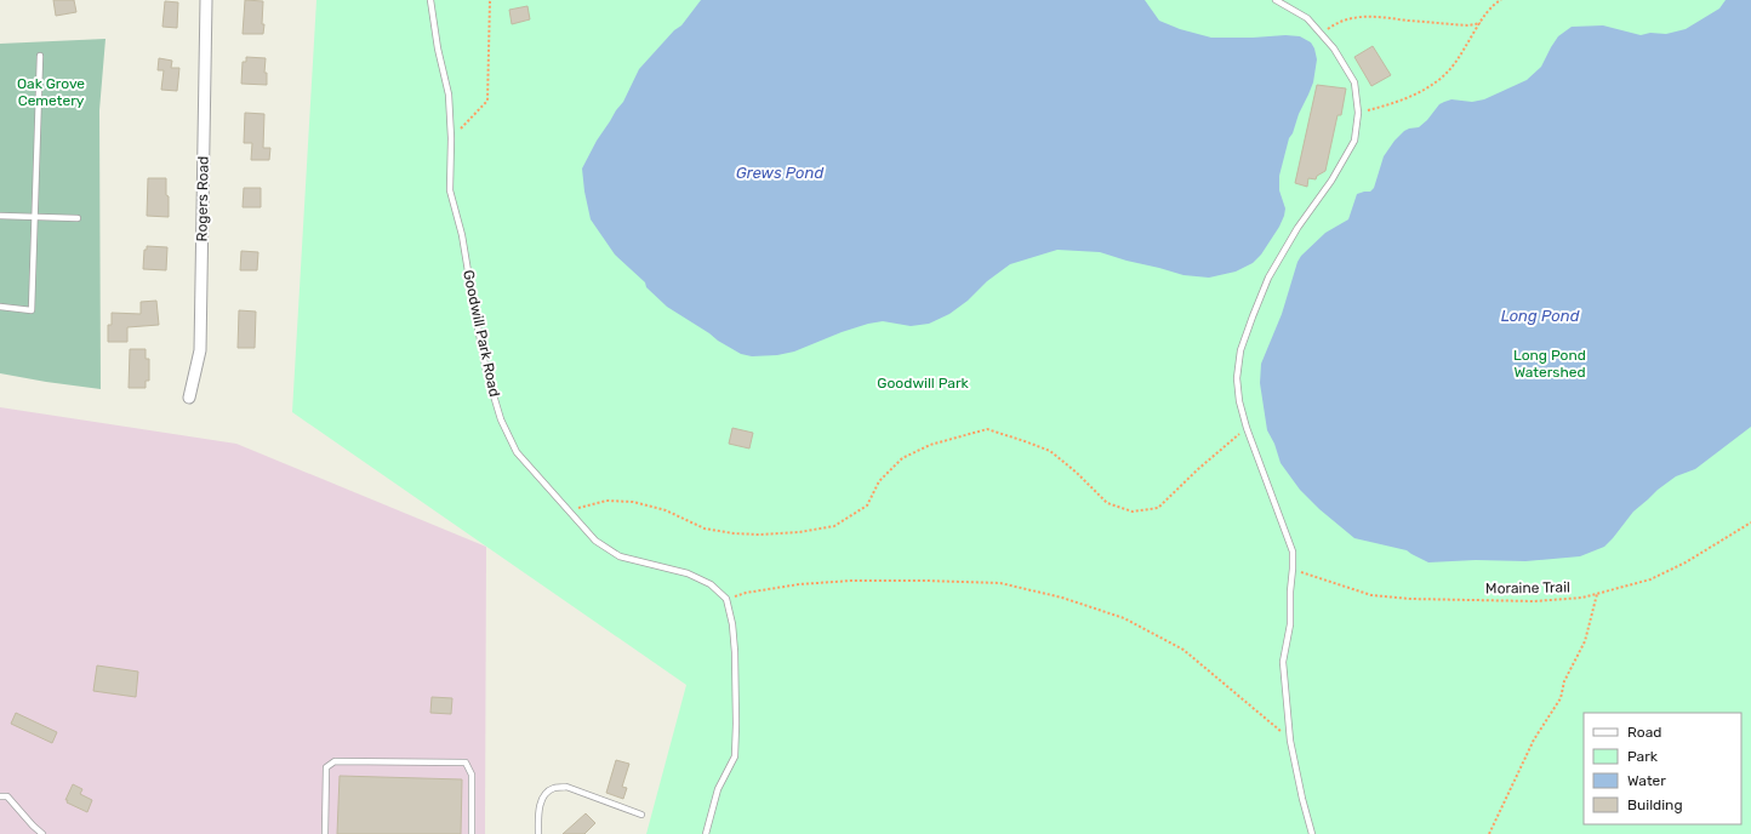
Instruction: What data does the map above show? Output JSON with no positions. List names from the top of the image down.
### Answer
{
  "streets": {
    "street": ["Rogers Road"],
    "lane": ["Goodwill Park Road"],
    "path": ["Moraine Trail"]
  },
  "water": ["Grews Pond", "Long Pond"],
  "parks": ["Oak Grove Cemetery", "Long Pond Watershed", "Goodwill Park"],
  "legend": [
    "Road",
    "Park",
    "Water",
    "Building"
  ]
}
